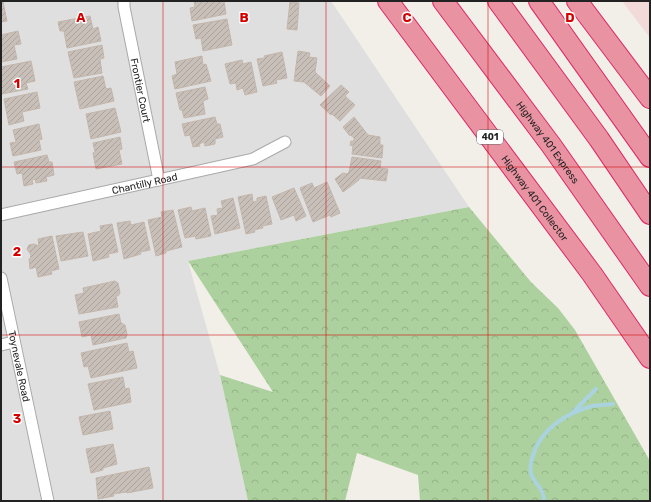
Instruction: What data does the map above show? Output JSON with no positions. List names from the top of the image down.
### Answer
{
  "streets": {
    "highway": ["401", "Highway 401 Express", "Highway 401 Collector"],
    "street": ["Frontier Court", "Chantilly Road", "Toynevale Road"]
  },
  "crossings": [
    ["Frontier Court", "Chantilly Road"]
  ],
  "grid": {
    "columns": [
      "A",
      "B",
      "C",
      "D"
    ],
    "rows": ["1", "2", "3"]
  }
}
